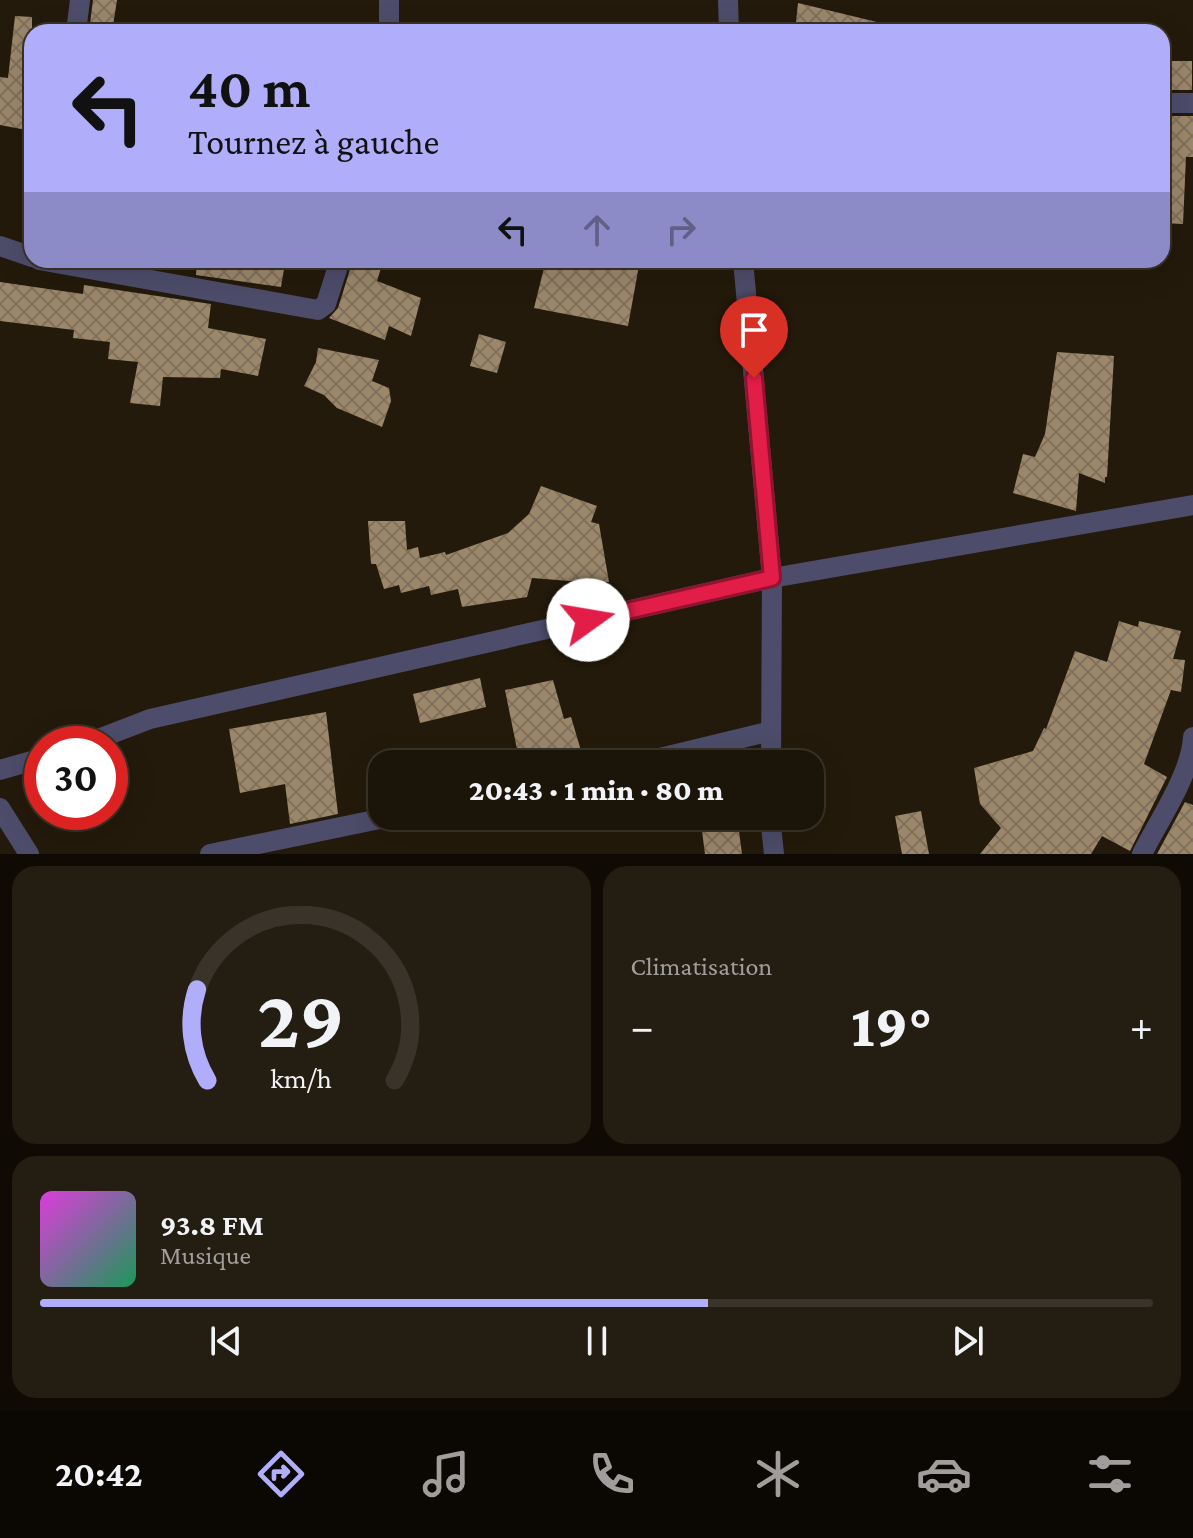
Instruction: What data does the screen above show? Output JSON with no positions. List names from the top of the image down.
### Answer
{
  "page": {
    "turn": ["40 m", "Tournez à gauche"],
    "limit": "30",
    "trip": "20:43 · 1 min · 80 m",
    "tile": "Climatisation",
    "heat": ["−", "19°", "+"],
    "song": ["93.8 FM", "Musique"],
    "tabs": "20:42",
    "gauge": ["29", "km/h"]
  }
}
